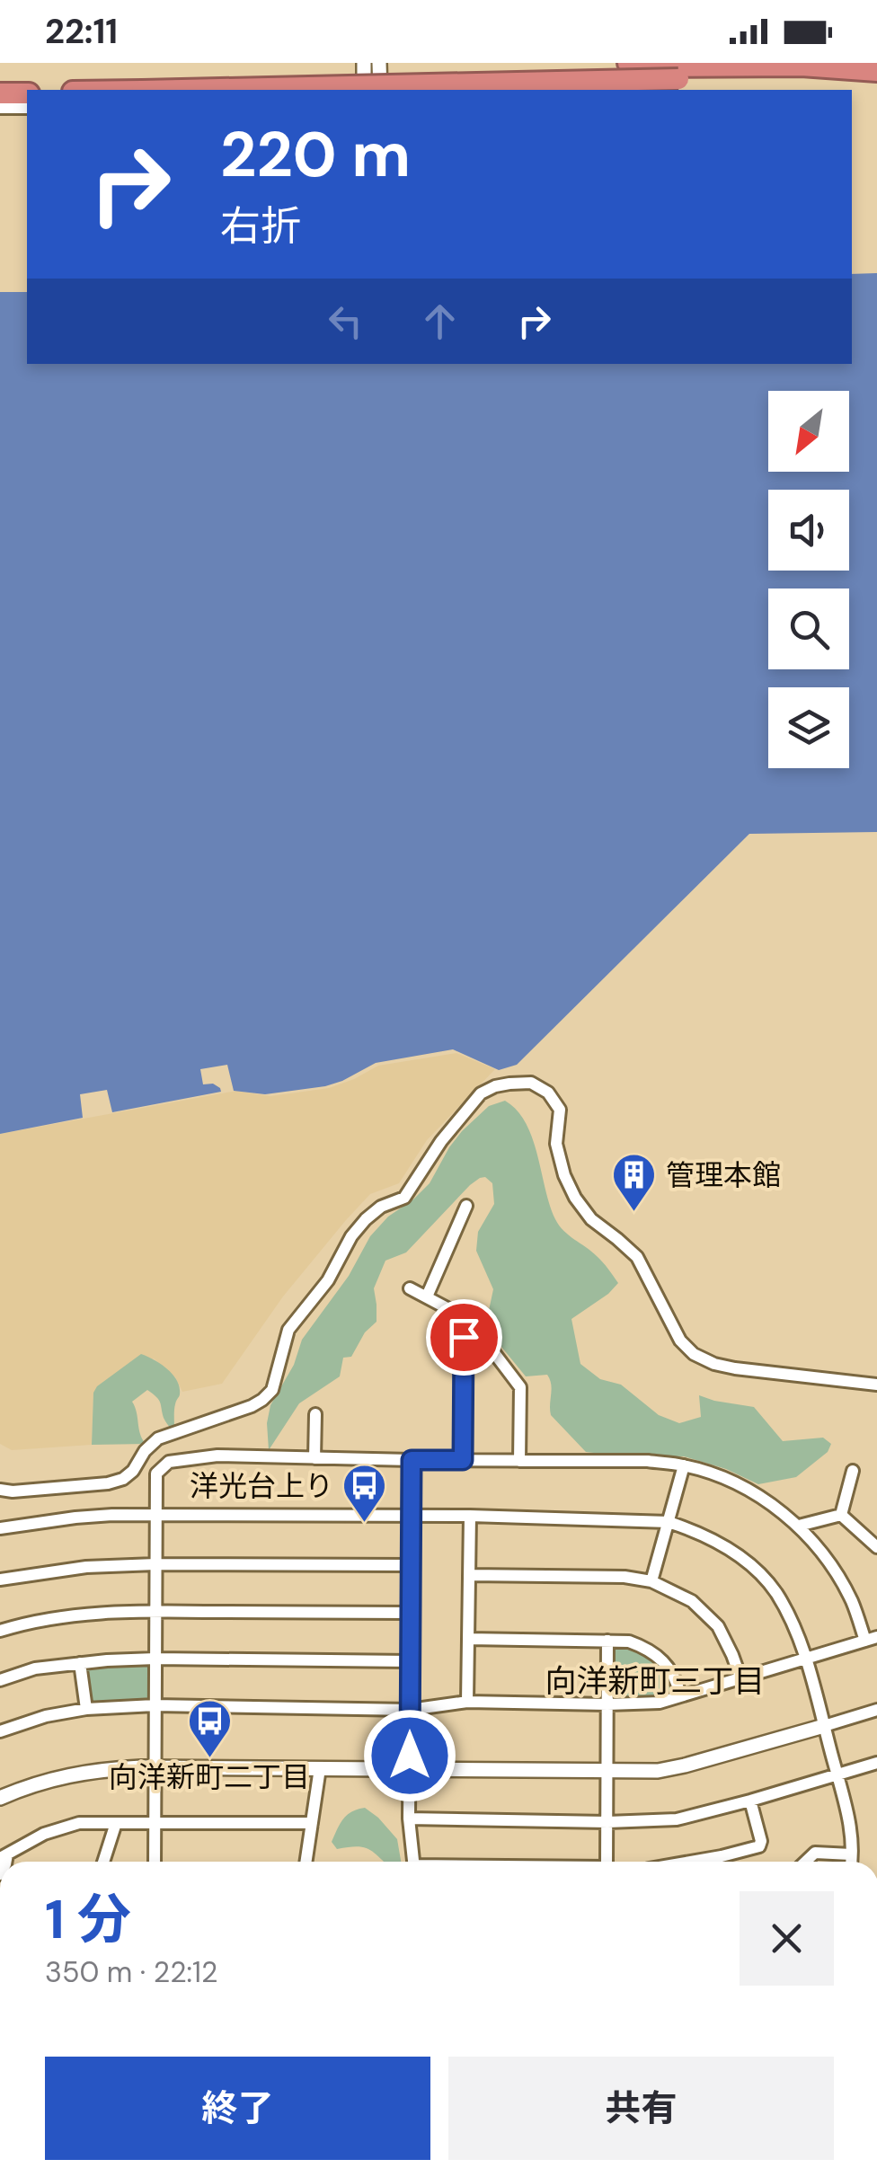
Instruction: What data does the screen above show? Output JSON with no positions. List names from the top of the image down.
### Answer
{
  "districts": ["向洋新町三丁目"],
  "places": {
    "building": ["管理本館"],
    "bus stop": ["洋光台上り", "向洋新町二丁目"]
  },
  "north": "bottom left",
  "page": {
    "status": "22:11",
    "turn": ["220 m", "右折"],
    "heading": ["1 分", "350 m · 22:12"],
    "buttons": ["終了", "共有"]
  }
}
